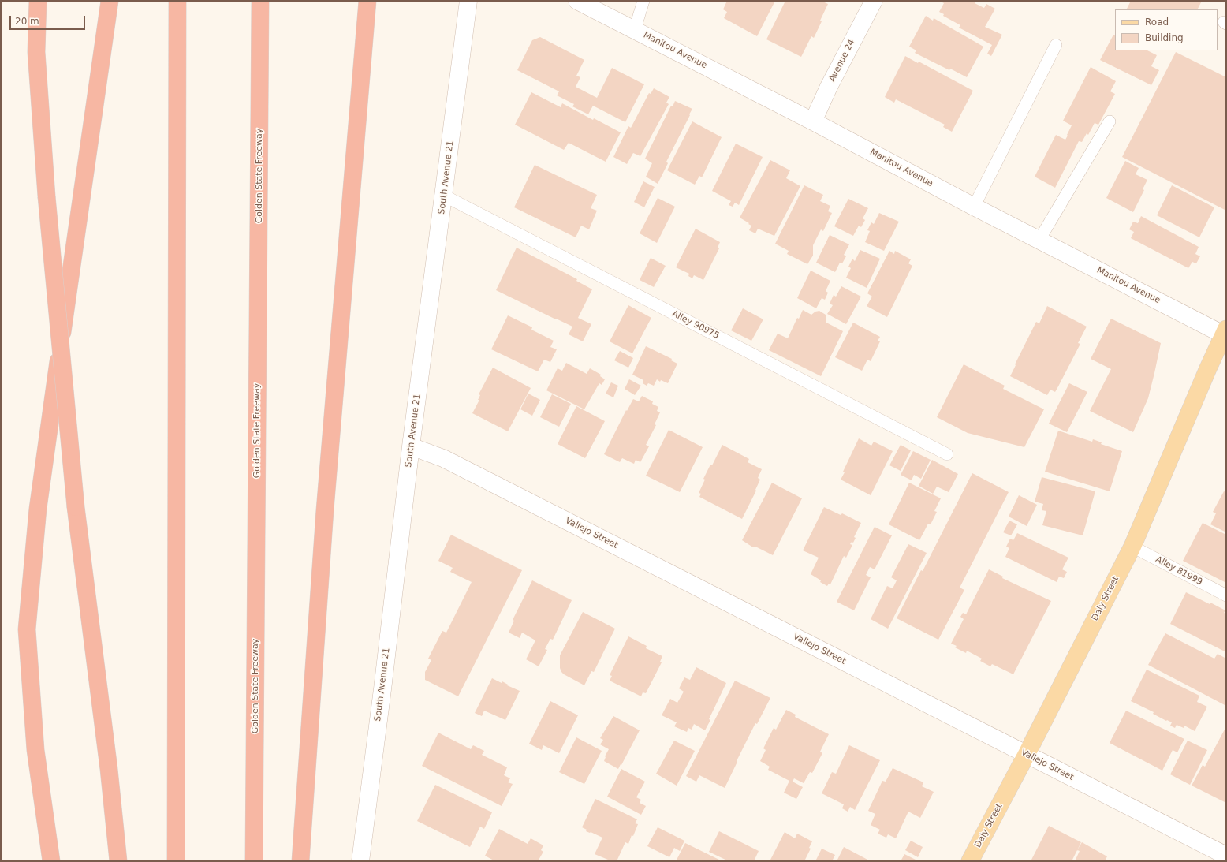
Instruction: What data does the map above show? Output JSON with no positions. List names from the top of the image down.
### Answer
{
  "streets": {
    "highway": ["Golden State Freeway"],
    "main road": ["Daly Street"],
    "street": [
      "Manitou Avenue",
      "Avenue 24",
      "South Avenue 21",
      "Vallejo Street"
    ],
    "lane": ["Alley 90975", "Alley 81999"]
  },
  "crossings": [
    ["Manitou Avenue", "Avenue 24"],
    ["Manitou Avenue", "Daly Street"],
    ["South Avenue 21", "Alley 90975"],
    ["South Avenue 21", "Vallejo Street"],
    ["Vallejo Street", "Daly Street"],
    ["Alley 81999", "Daly Street"]
  ],
  "legend": ["Road", "Building"],
  "scale_bar": "20 m"
}
